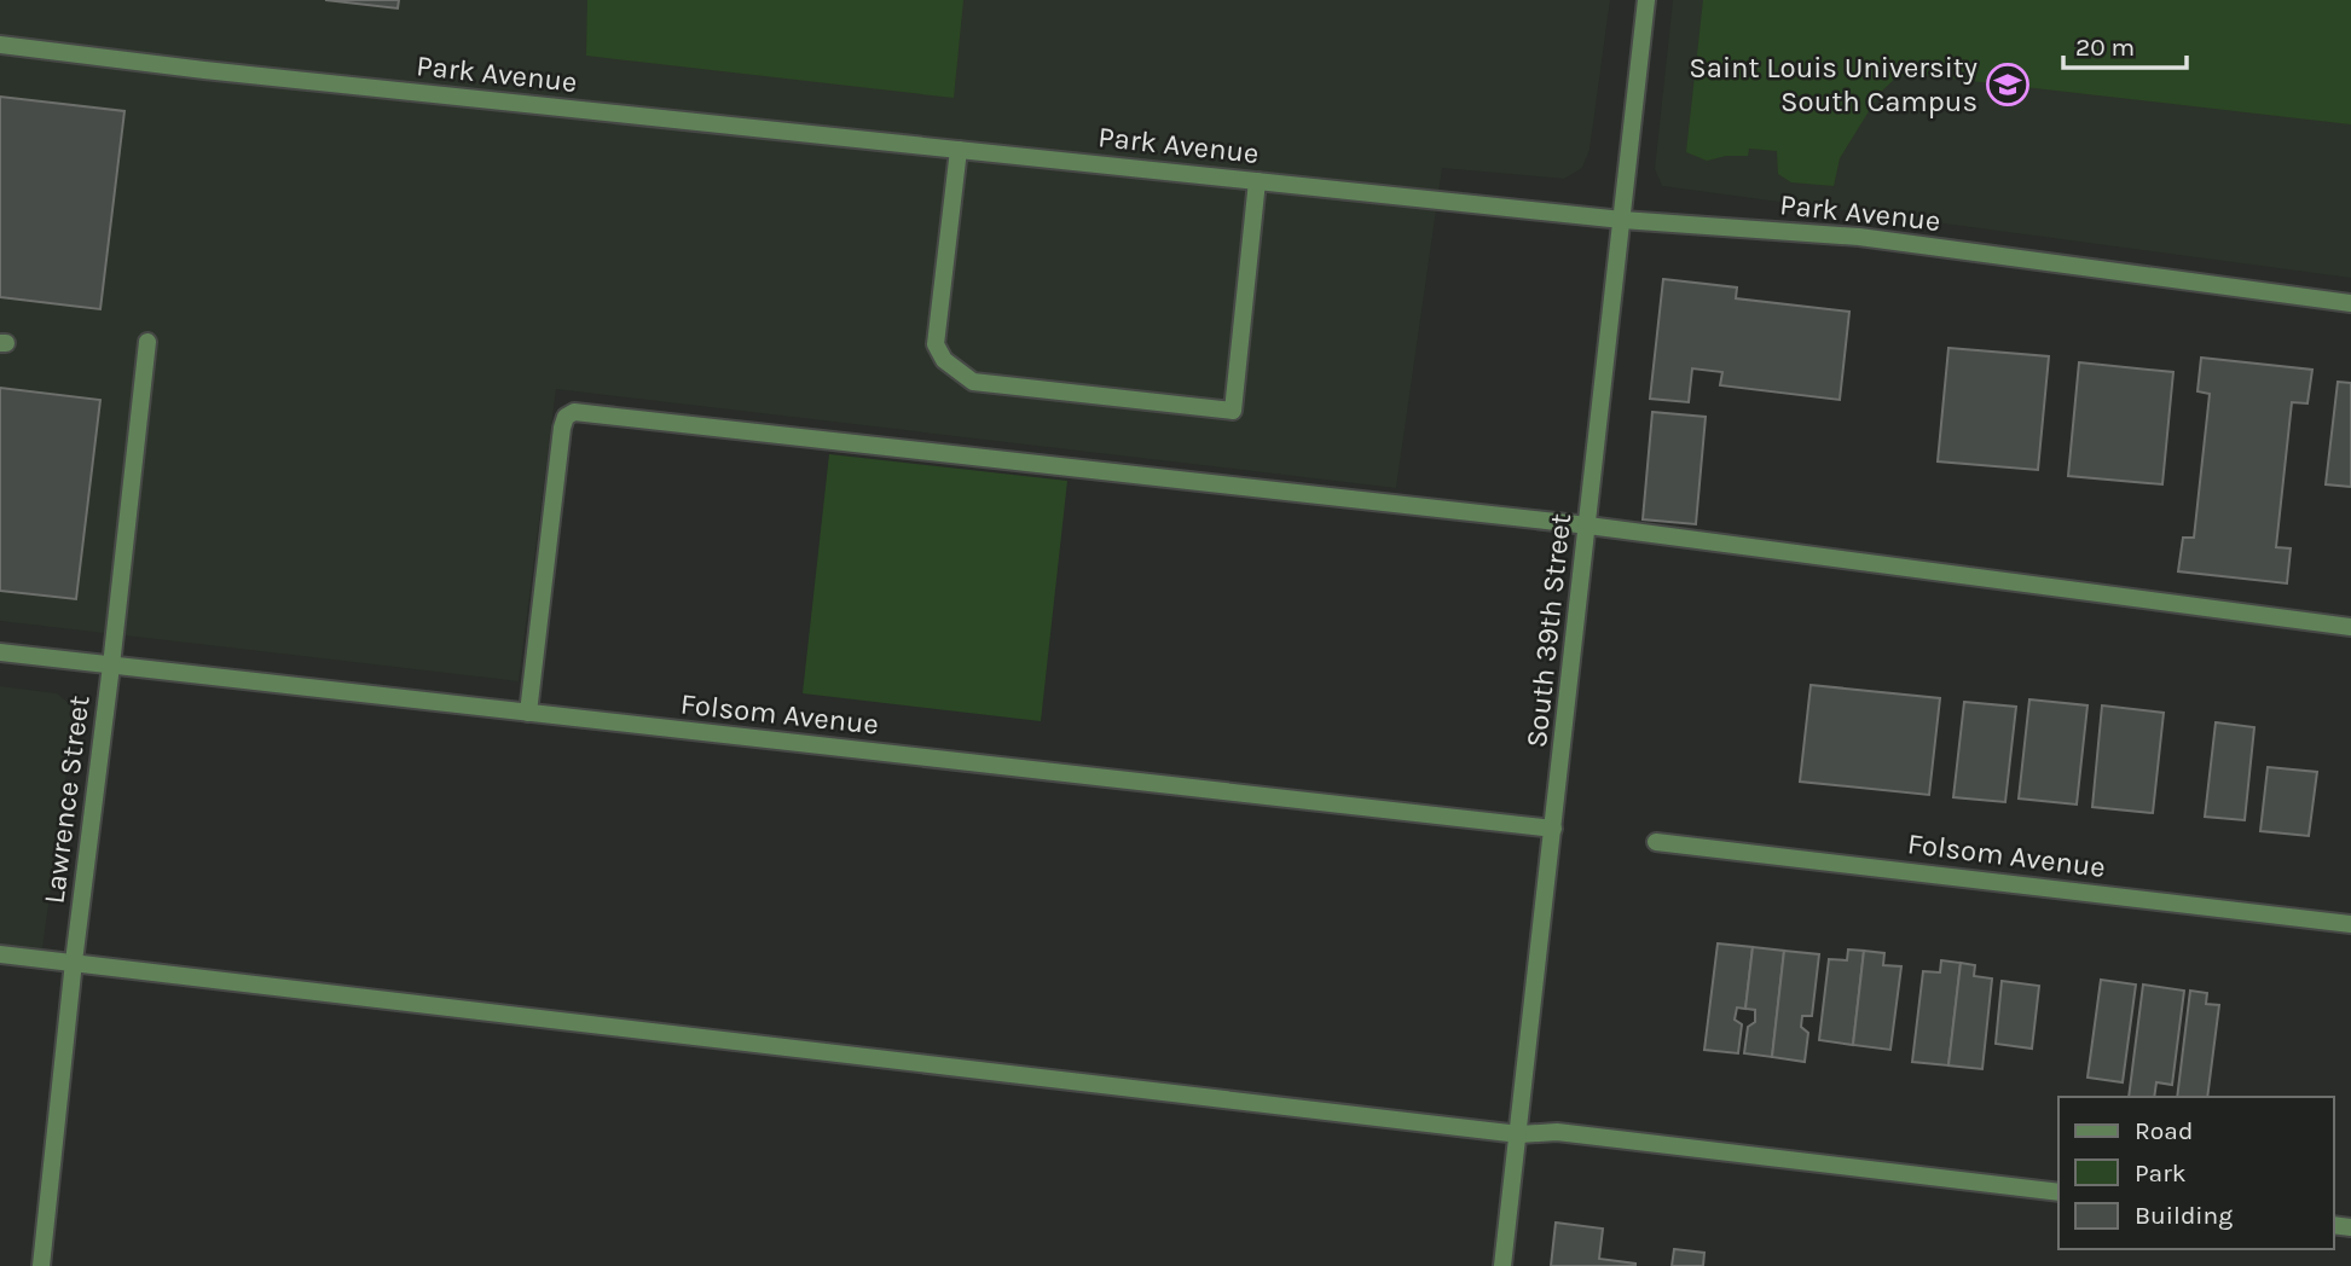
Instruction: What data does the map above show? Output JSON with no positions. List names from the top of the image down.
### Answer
{
  "streets": {
    "street": [
      "Park Avenue",
      "South 39th Street",
      "Folsom Avenue",
      "Lawrence Street"
    ]
  },
  "crossings": [
    ["Park Avenue", "South 39th Street"],
    ["South 39th Street", "Folsom Avenue"],
    ["Folsom Avenue", "Lawrence Street"]
  ],
  "places": {
    "school or university": ["Saint Louis University South Campus"]
  },
  "legend": ["Road", "Park", "Building"],
  "scale_bar": "20 m"
}
